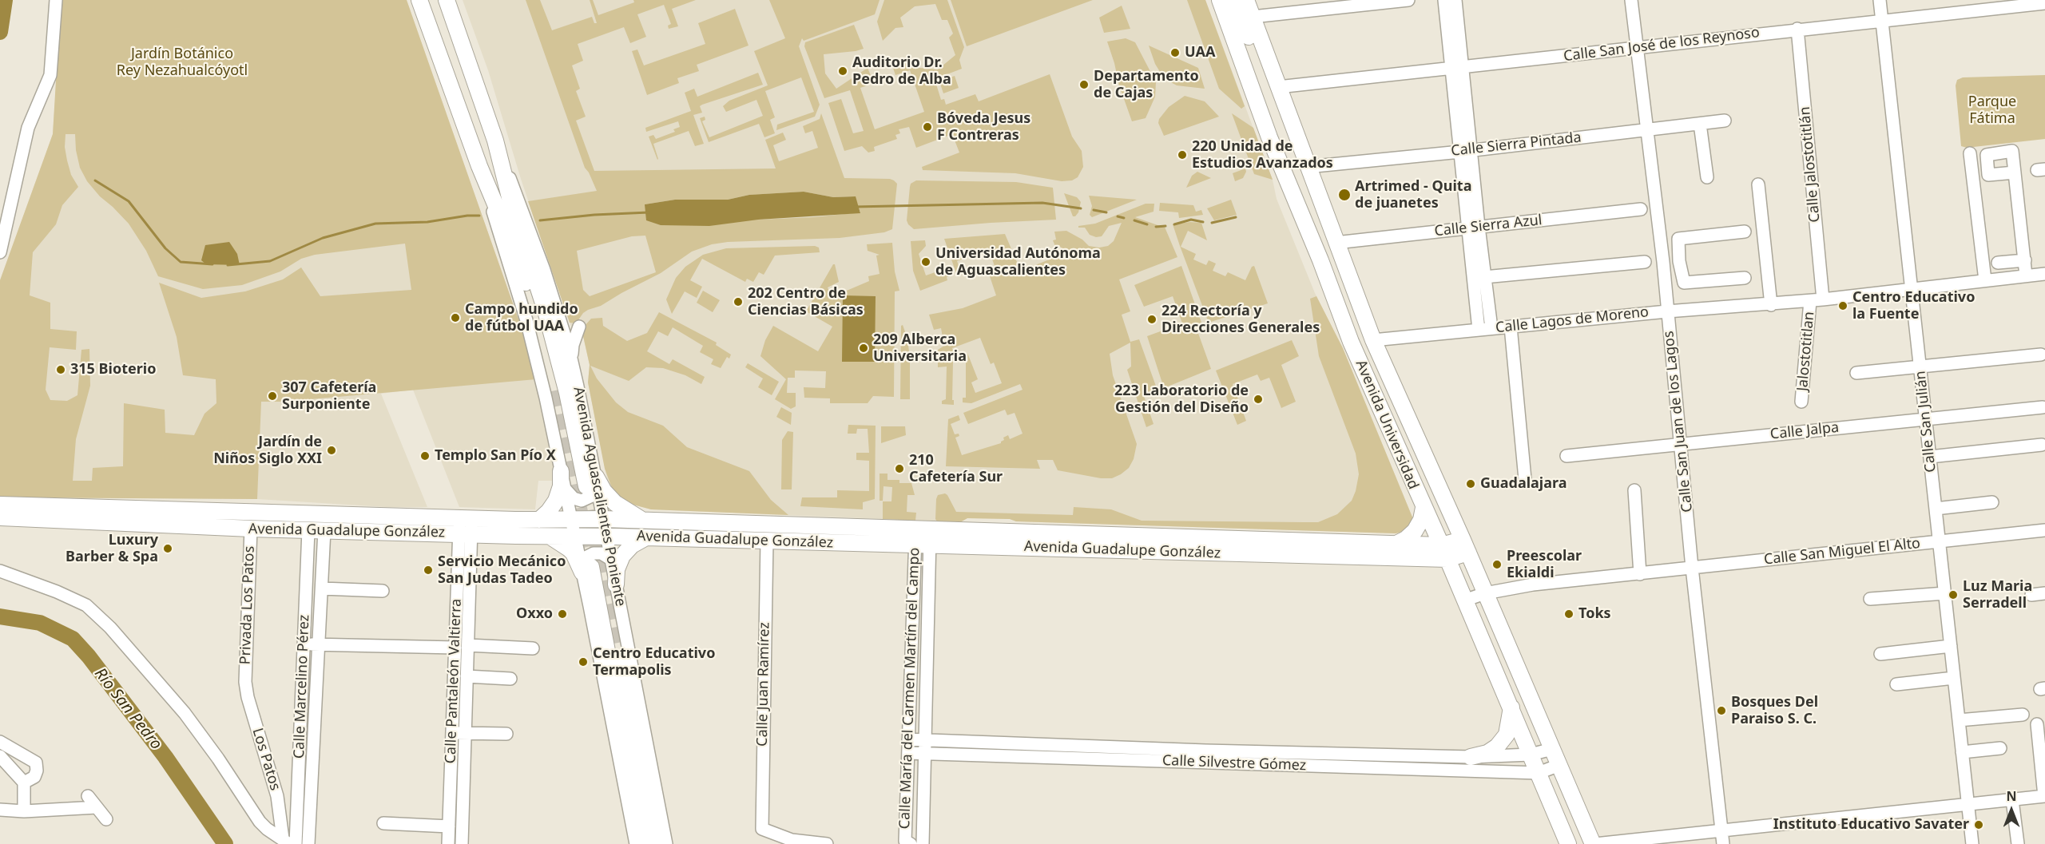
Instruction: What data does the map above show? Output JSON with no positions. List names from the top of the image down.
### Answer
{
  "streets": {
    "main road": ["Avenida Universidad", "Avenida Aguascalientes Poniente", "Avenida Guadalupe González"],
    "street": [
      "Calle San José de los Reynoso",
      "Calle Sierra Pintada",
      "Calle Jalostotitlán",
      "Calle Sierra Azul",
      "Calle Lagos de Moreno",
      "Jalostotitlan",
      "Calle San Juan de los Lagos",
      "Calle San Julián",
      "Calle Jalpa",
      "Calle San Miguel El Alto",
      "Privada Los Patos",
      "Calle Pantaleón Valtierra",
      "Calle Juan Ramírez",
      "Calle Marcelino Pérez",
      "Calle María del Carmen Martín del Campo",
      "Los Patos",
      "Calle Silvestre Gómez"
    ]
  },
  "crossings": [
    ["Calle San José de los Reynoso", "Calle Jalostotitlán"],
    ["Calle San José de los Reynoso", "Calle San Juan de los Lagos"],
    ["Calle San José de los Reynoso", "Calle San Julián"],
    ["Calle San José de los Reynoso", "Avenida Universidad"],
    ["Calle Sierra Pintada", "Calle San Juan de los Lagos"],
    ["Calle Sierra Pintada", "Avenida Universidad"],
    ["Calle Jalostotitlán", "Calle Lagos de Moreno"],
    ["Calle Sierra Azul", "Avenida Universidad"],
    ["Calle Lagos de Moreno", "Jalostotitlan"],
    ["Calle Lagos de Moreno", "Calle San Juan de los Lagos"],
    ["Calle Lagos de Moreno", "Calle San Julián"],
    ["Calle Lagos de Moreno", "Avenida Universidad"],
    ["Calle San Juan de los Lagos", "Calle Jalpa"],
    ["Calle San Juan de los Lagos", "Calle San Miguel El Alto"],
    ["Calle San Julián", "Calle Jalpa"],
    ["Calle San Julián", "Calle San Miguel El Alto"],
    ["Avenida Universidad", "Avenida Guadalupe González"],
    ["Avenida Universidad", "Calle San Miguel El Alto"],
    ["Avenida Universidad", "Calle Silvestre Gómez"],
    ["Avenida Aguascalientes Poniente", "Avenida Guadalupe González"],
    ["Avenida Guadalupe González", "Privada Los Patos"],
    ["Avenida Guadalupe González", "Calle Pantaleón Valtierra"],
    ["Avenida Guadalupe González", "Calle Juan Ramírez"],
    ["Avenida Guadalupe González", "Calle Marcelino Pérez"],
    ["Avenida Guadalupe González", "Calle María del Carmen Martín del Campo"],
    ["Privada Los Patos", "Los Patos"],
    ["Calle María del Carmen Martín del Campo", "Calle Silvestre Gómez"]
  ],
  "water": ["Río San Pedro"],
  "parks": ["Jardín Botánico Rey Nezahualcóyotl", "Parque Fátima"],
  "places": [
    "UAA",
    "Auditorio Dr. Pedro de Alba",
    "Departamento de Cajas",
    "Bóveda Jesus F Contreras",
    "220 Unidad de Estudios Avanzados",
    "Artrimed - Quita de juanetes",
    "Universidad Autónoma de Aguascalientes",
    "202 Centro de Ciencias Básicas",
    "Centro Educativo la Fuente",
    "Campo hundido de fútbol UAA",
    "224 Rectoría y Direcciones Generales",
    "209 Alberca Universitaria",
    "315 Bioterio",
    "307 Cafetería Surponiente",
    "223 Laboratorio de Gestión del Diseño",
    "Jardín de Niños Siglo XXI",
    "Templo San Pío X",
    "210 Cafetería Sur",
    "Guadalajara",
    "Luxury Barber & Spa",
    "Preescolar Ekialdi",
    "Servicio Mecánico San Judas Tadeo",
    "Luz Maria Serradell",
    "Oxxo",
    "Toks",
    "Centro Educativo Termapolis",
    "Bosques Del Paraiso S. C.",
    "Instituto Educativo Savater"
  ],
  "north": "top"
}
